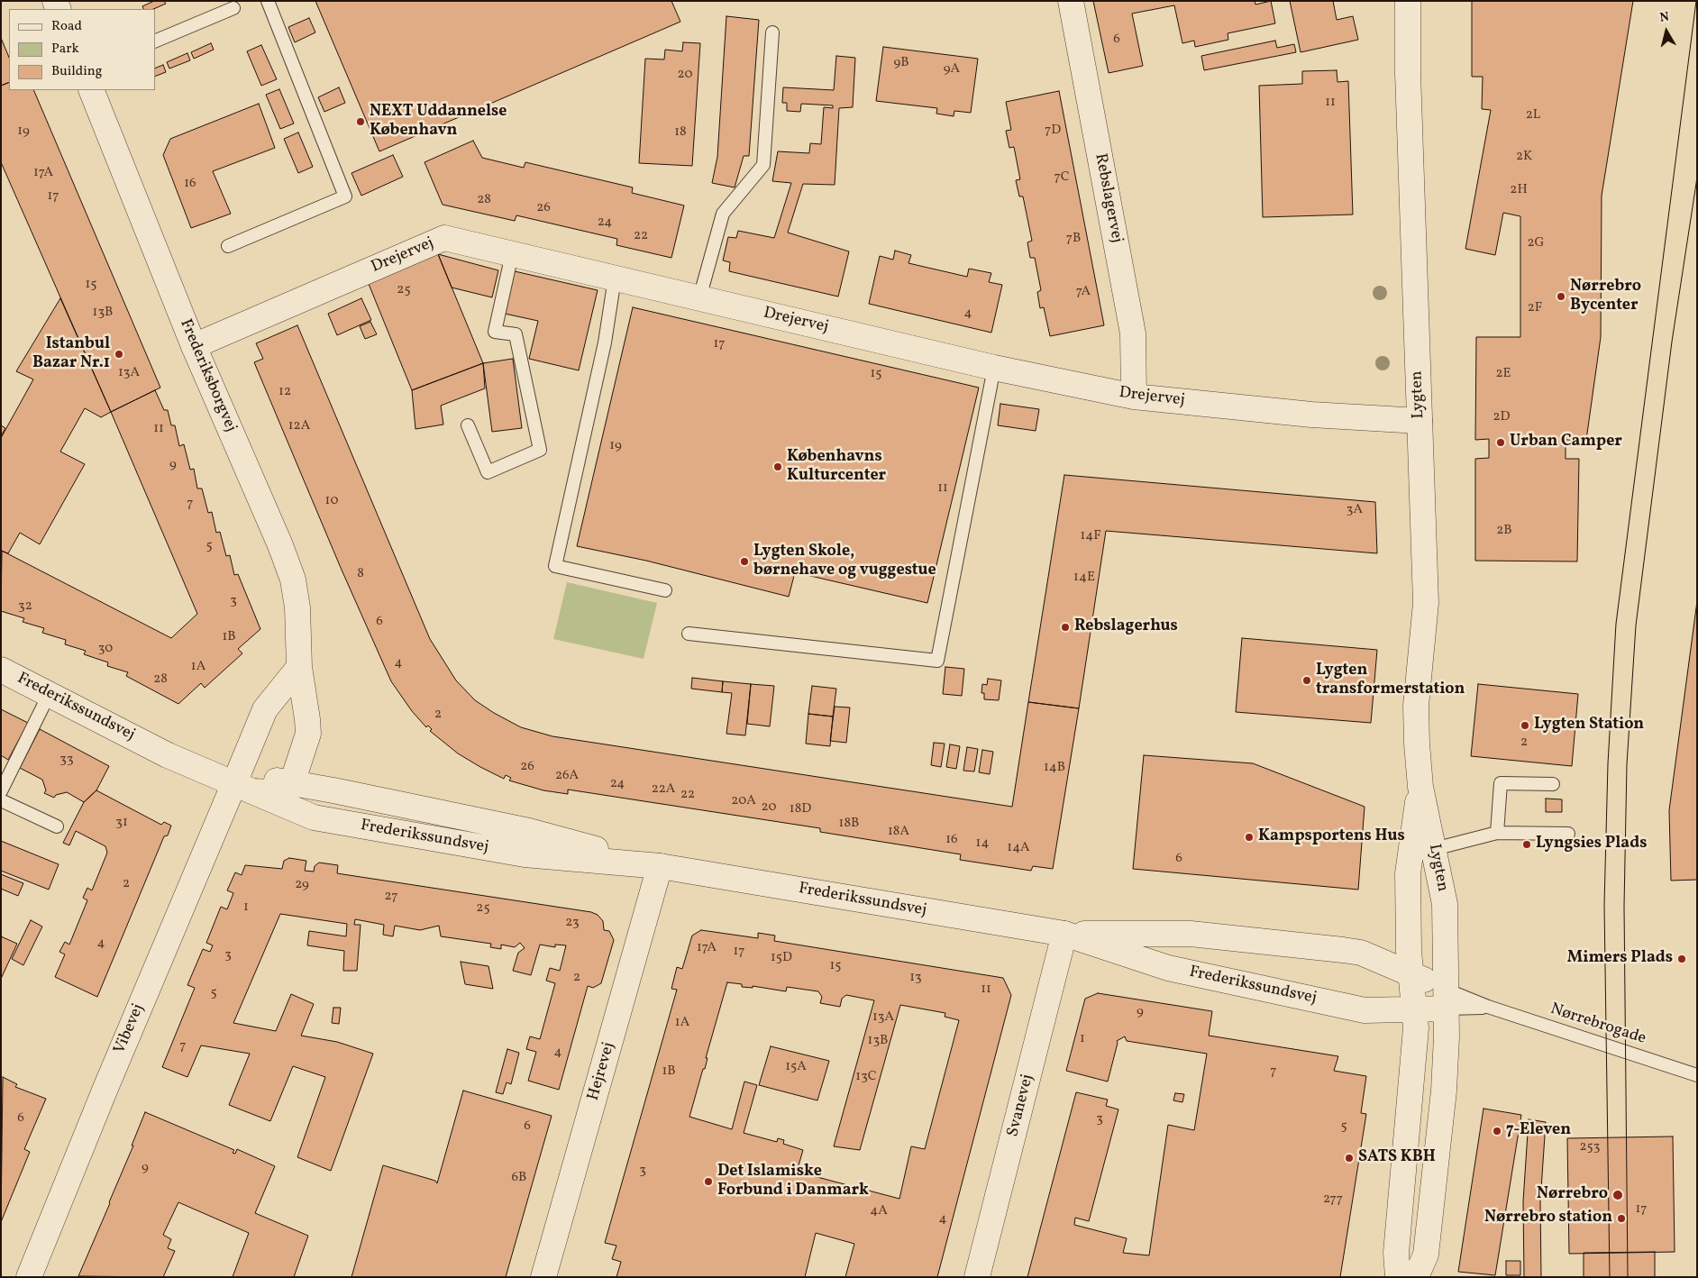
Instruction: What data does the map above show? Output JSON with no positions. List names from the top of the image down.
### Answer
{
  "streets": {
    "street": [
      "Rebslagervej",
      "Drejervej",
      "Frederiksborgvej",
      "Lygten",
      "Frederikssundsvej",
      "Vibevej",
      "Hejrevej",
      "Svanevej"
    ],
    "lane": ["Nørrebrogade"]
  },
  "crossings": [
    ["Rebslagervej", "Drejervej"],
    ["Drejervej", "Frederiksborgvej"],
    ["Drejervej", "Lygten"],
    ["Frederiksborgvej", "Frederikssundsvej"],
    ["Lygten", "Frederikssundsvej"],
    ["Lygten", "Nørrebrogade"],
    ["Frederikssundsvej", "Nørrebrogade"],
    ["Frederikssundsvej", "Vibevej"],
    ["Frederikssundsvej", "Hejrevej"],
    ["Frederikssundsvej", "Svanevej"]
  ],
  "places": [
    "NEXT Uddannelse København",
    "Nørrebro Bycenter",
    "Istanbul Bazar Nr.1",
    "Urban Camper",
    "Københavns Kulturcenter",
    "Lygten Skole, børnehave og vuggestue",
    "Rebslagerhus",
    "Lygten transformerstation",
    "Lygten Station",
    "Kampsportens Hus",
    "Lyngsies Plads",
    "Mimers Plads",
    "7-Eleven",
    "SATS KBH",
    "Det Islamiske Forbund i Danmark",
    "Nørrebro",
    "Nørrebro station"
  ],
  "house_numbers": [
    "6",
    "9B",
    "9A",
    "20",
    "11",
    "2L",
    "7D",
    "19",
    "18",
    "2K",
    "17A",
    "7C",
    "16",
    "2H",
    "17",
    "28",
    "26",
    "24",
    "22",
    "7B",
    "2G",
    "15",
    "25",
    "7A",
    "2F",
    "13B",
    "4",
    "17",
    "13A",
    "15",
    "2E",
    "12",
    "2D",
    "12A",
    "11",
    "19",
    "9",
    "11",
    "10",
    "7",
    "3A",
    "2B",
    "14F",
    "5",
    "8",
    "14E",
    "3",
    "32",
    "6",
    "1B",
    "30",
    "4",
    "1A",
    "28",
    "2",
    "2",
    "33",
    "26",
    "14B",
    "26A",
    "24",
    "22A",
    "22",
    "20A",
    "20",
    "18D",
    "31",
    "18B",
    "18A",
    "16",
    "14",
    "14A",
    "6",
    "2",
    "29",
    "27",
    "1",
    "25",
    "23",
    "4",
    "17A",
    "17",
    "3",
    "15D",
    "15",
    "2",
    "13",
    "11",
    "5",
    "9",
    "13A",
    "1A",
    "1",
    "13B",
    "7",
    "4",
    "15A",
    "1B",
    "7",
    "13C",
    "6",
    "3",
    "6",
    "5",
    "253",
    "9",
    "3",
    "6B",
    "277",
    "17",
    "4A",
    "4"
  ],
  "legend": ["Road", "Park", "Building"],
  "north": "top"
}
